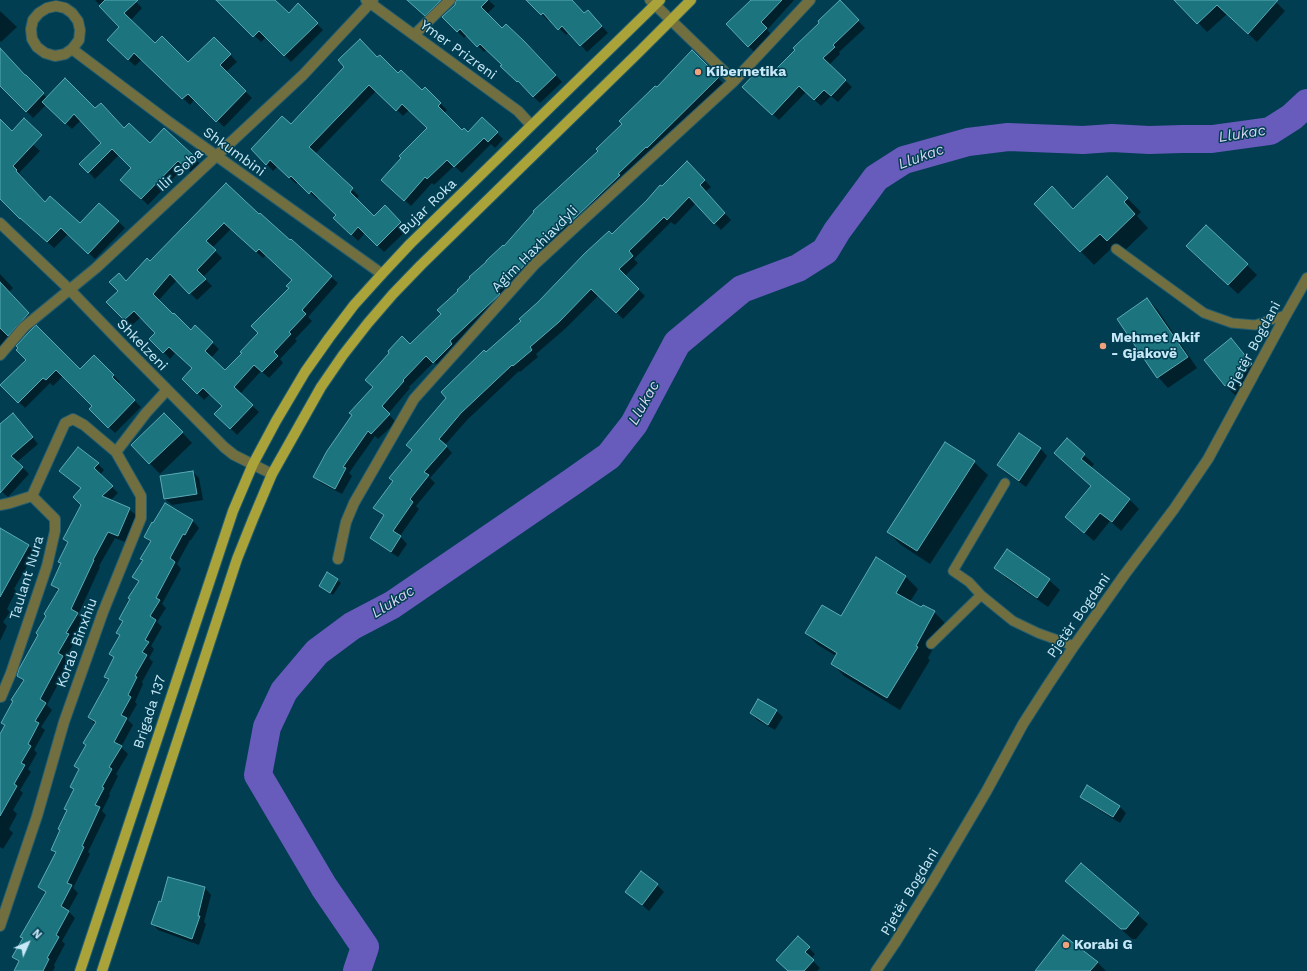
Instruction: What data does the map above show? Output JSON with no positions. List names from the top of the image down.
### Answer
{
  "streets": {
    "main road": ["Bujar Roka", "Brigada 137"],
    "street": [
      "Ymer Prizreni",
      "Shkumbini",
      "Ilir Soba",
      "Agim Haxhiavdyli",
      "Shkelzeni",
      "Pjetër Bogdani",
      "Taulant Nura",
      "Korab Binxhiu"
    ]
  },
  "crossings": [
    ["Ymer Prizreni", "Ilir Soba"],
    ["Ymer Prizreni", "Bujar Roka"],
    ["Shkumbini", "Ilir Soba"],
    ["Shkumbini", "Bujar Roka"],
    ["Ilir Soba", "Shkelzeni"],
    ["Bujar Roka", "Shkelzeni"],
    ["Bujar Roka", "Brigada 137"],
    ["Shkelzeni", "Brigada 137"]
  ],
  "water": ["Llukac"],
  "places": ["Kibernetika", "Mehmet Akif - Gjakovë", "Korabi G"],
  "north": "top right"
}
